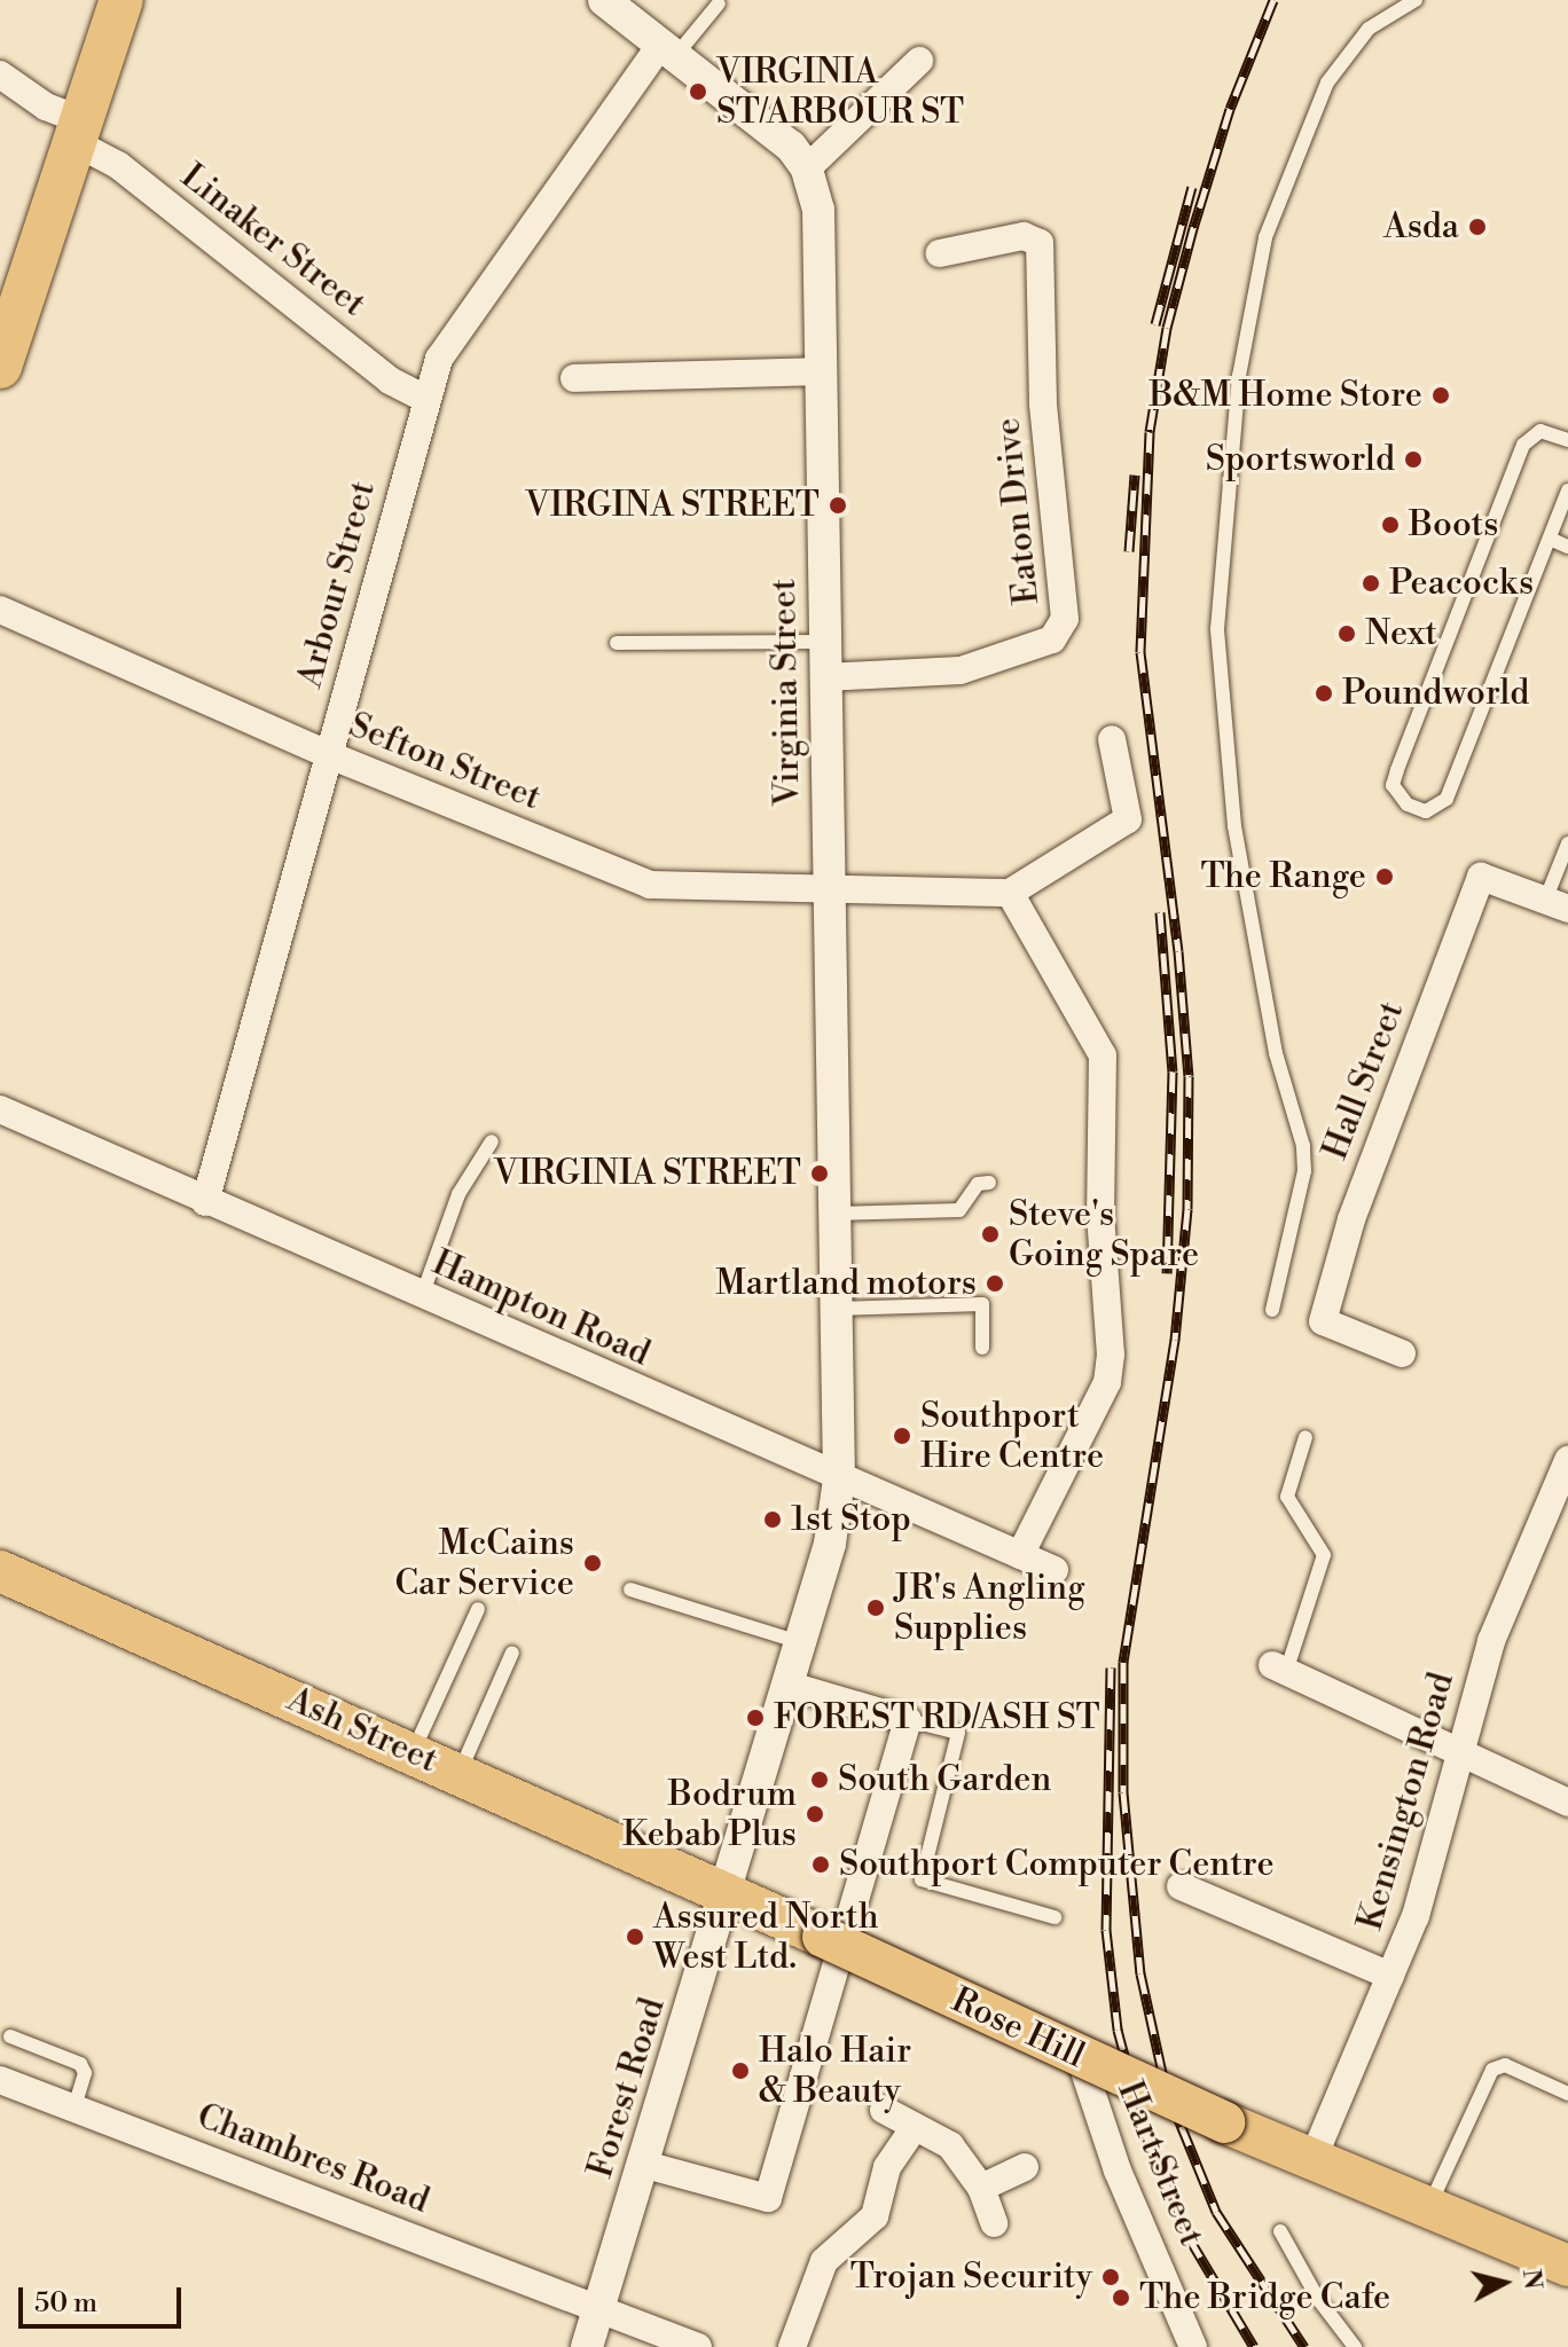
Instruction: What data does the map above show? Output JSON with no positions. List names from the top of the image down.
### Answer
{
  "streets": {
    "main road": ["Ash Street", "Rose Hill"],
    "street": [
      "Linaker Street",
      "Eaton Drive",
      "Arbour Street",
      "Virginia Street",
      "Sefton Street",
      "Hall Street",
      "Hampton Road",
      "Kensington Road",
      "Forest Road",
      "Chambres Road",
      "Hart Street"
    ]
  },
  "crossings": [
    ["Linaker Street", "Arbour Street"],
    ["Eaton Drive", "Virginia Street"],
    ["Arbour Street", "Virginia Street"],
    ["Arbour Street", "Sefton Street"],
    ["Arbour Street", "Hampton Road"],
    ["Virginia Street", "Sefton Street"],
    ["Virginia Street", "Hampton Road"],
    ["Virginia Street", "Forest Road"],
    ["Hampton Road", "Forest Road"],
    ["Ash Street", "Rose Hill"],
    ["Ash Street", "Forest Road"],
    ["Kensington Road", "Rose Hill"],
    ["Rose Hill", "Forest Road"],
    ["Rose Hill", "Hart Street"],
    ["Forest Road", "Chambres Road"]
  ],
  "places": [
    "VIRGINIA ST/ARBOUR ST",
    "Asda",
    "B&M Home Store",
    "Sportsworld",
    "VIRGINA STREET",
    "Boots",
    "Peacocks",
    "Next",
    "Poundworld",
    "The Range",
    "VIRGINIA STREET",
    "Steve's Going Spare",
    "Martland motors",
    "Southport Hire Centre",
    "1st Stop",
    "McCains Car Service",
    "JR's Angling Supplies",
    "FOREST RD/ASH ST",
    "South Garden",
    "Bodrum Kebab Plus",
    "Southport Computer Centre",
    "Assured North West Ltd.",
    "Halo Hair & Beauty",
    "Trojan Security",
    "The Bridge Cafe"
  ],
  "scale_bar": "50 m",
  "north": "right"
}
